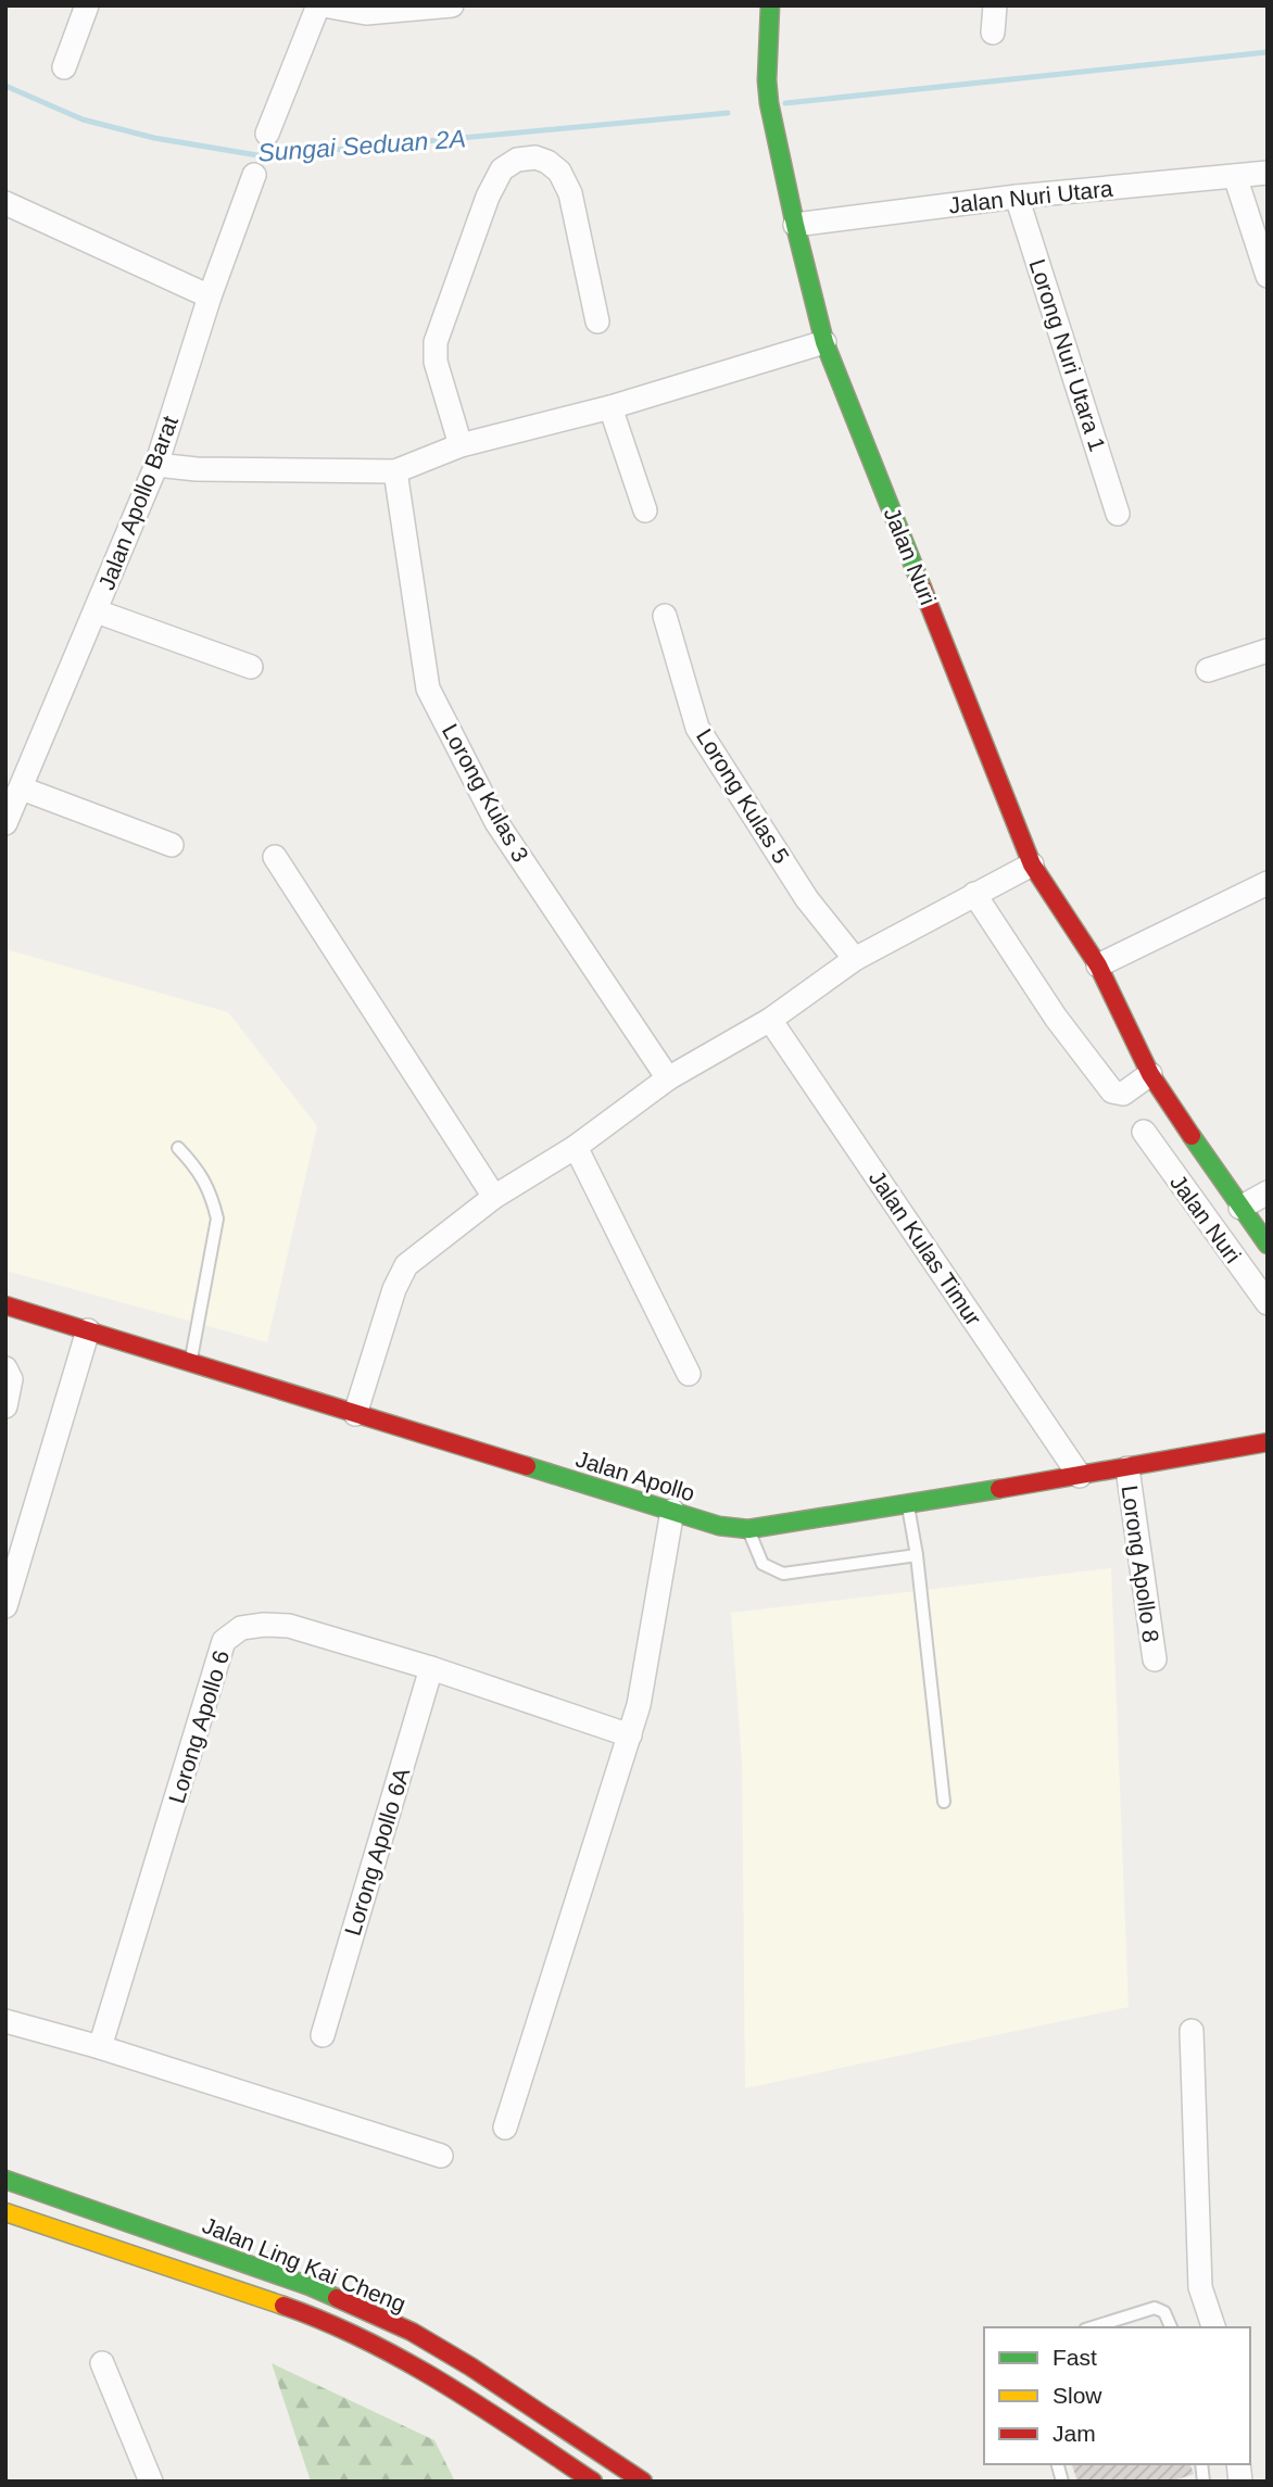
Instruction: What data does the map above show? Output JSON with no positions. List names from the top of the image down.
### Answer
{
  "streets": {
    "street": [
      "Jalan Nuri Utara",
      "Lorong Nuri Utara 1",
      "Jalan Apollo Barat",
      "Jalan Nuri",
      "Lorong Kulas 3",
      "Lorong Kulas 5",
      "Jalan Kulas Timur",
      "Jalan Apollo",
      "Lorong Apollo 8",
      "Lorong Apollo 6",
      "Lorong Apollo 6A",
      "Jalan Ling Kai Cheng"
    ]
  },
  "crossings": [
    ["Jalan Nuri Utara", "Lorong Nuri Utara 1"],
    ["Jalan Nuri Utara", "Jalan Nuri"],
    ["Jalan Kulas Timur", "Jalan Apollo"],
    ["Jalan Apollo", "Lorong Apollo 8"],
    ["Lorong Apollo 6", "Lorong Apollo 6A"]
  ],
  "water": ["Sungai Seduan 2A"],
  "legend": ["Fast", "Slow", "Jam"]
}
